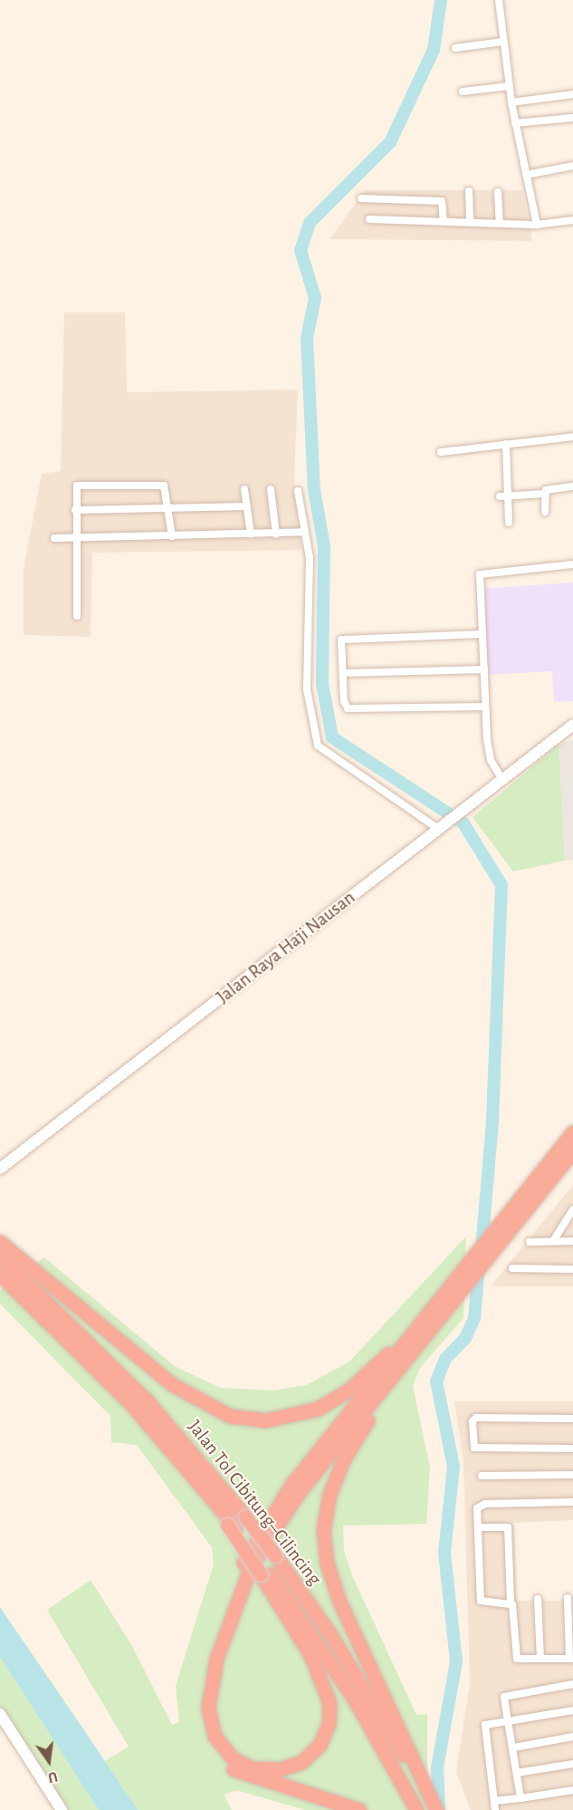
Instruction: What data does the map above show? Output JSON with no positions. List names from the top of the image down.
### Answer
{
  "streets": {
    "highway": ["Jalan Tol Cibitung–Cilincing"],
    "main road": ["Jalan Raya Haji Nausan"]
  },
  "north": "bottom"
}
